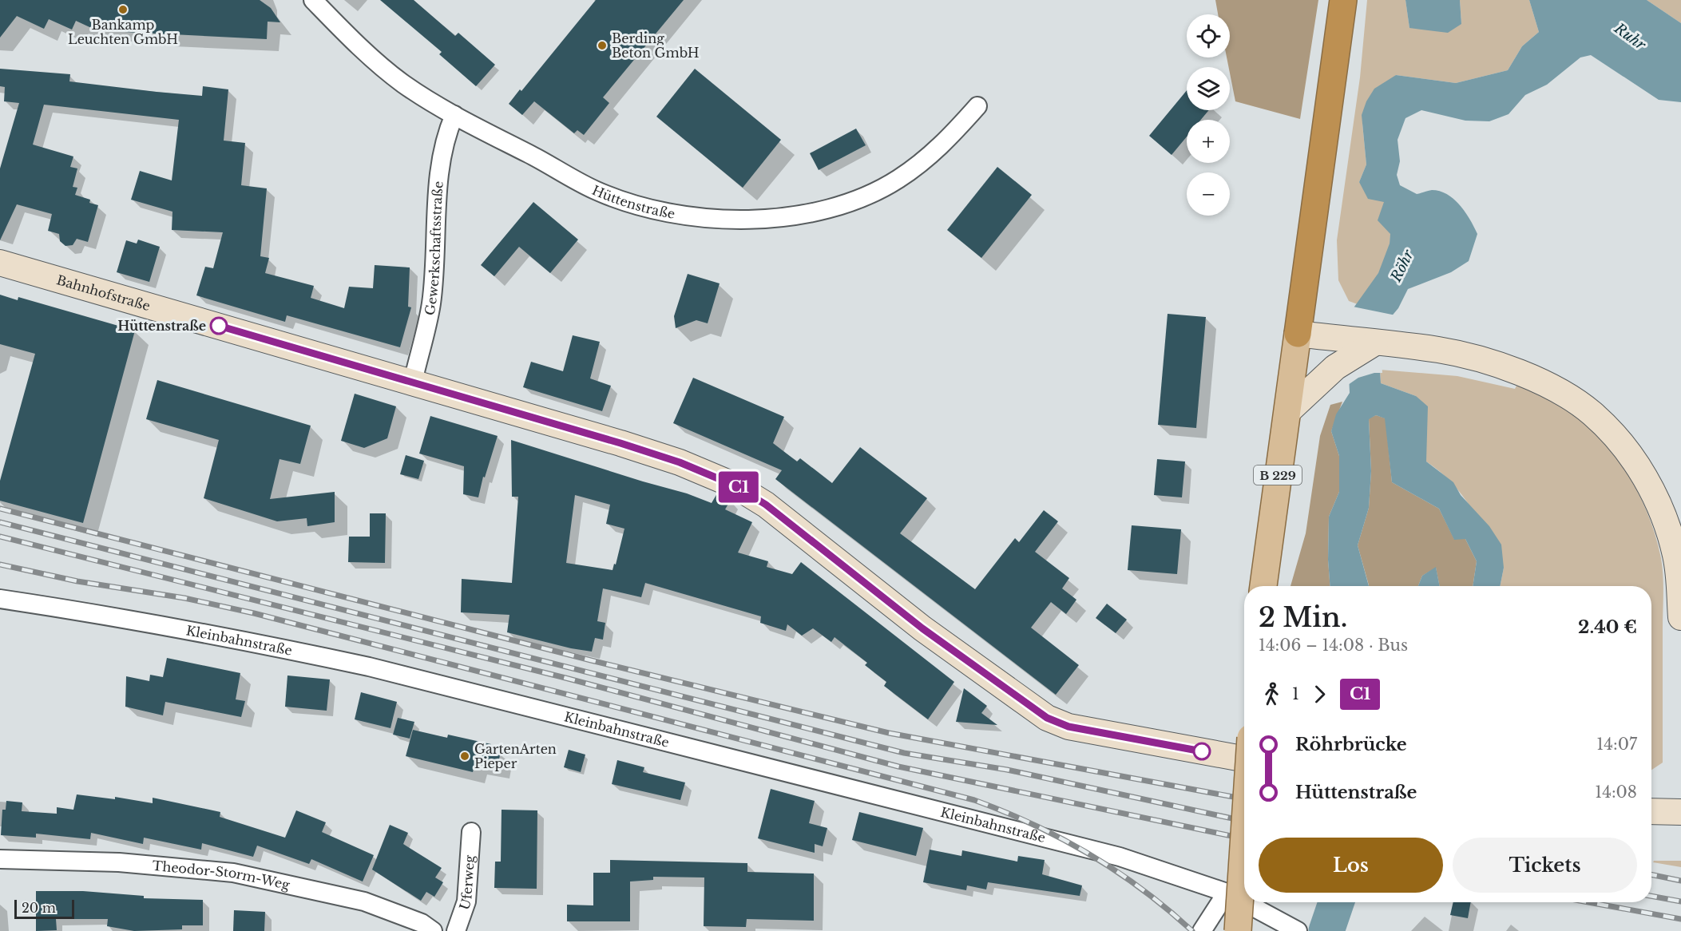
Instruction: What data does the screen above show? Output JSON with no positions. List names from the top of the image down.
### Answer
{
  "streets": {
    "main road": ["B 229"],
    "street": [
      "Hüttenstraße",
      "Gewerkschaftsstraße",
      "Bahnhofstraße",
      "Kleinbahnstraße",
      "Theodor-Storm-Weg",
      "Uferweg"
    ]
  },
  "crossings": [
    ["Hüttenstraße", "Gewerkschaftsstraße"],
    ["Gewerkschaftsstraße", "Bahnhofstraße"]
  ],
  "water": ["Ruhr", "Röhr"],
  "places": [
    "Bankamp Leuchten GmbH",
    "Berding Beton GmbH",
    "Hüttenstraße",
    "GartenArten Pieper"
  ],
  "lines": ["bus line C1"],
  "scale_bar": "20 m",
  "page": {
    "on_map": "C1",
    "map_buttons": ["+", "−"],
    "heading": ["2 Min.", "14:06 – 14:08 · Bus", "2.40 €"],
    "legs": ["1", "C1"],
    "list": [
      {
        "name": "Röhrbrücke",
        "value": "14:07"
      },
      {
        "name": "Hüttenstraße",
        "value": "14:08"
      }
    ],
    "buttons": ["Los", "Tickets"],
    "scale": "20 m"
  }
}
